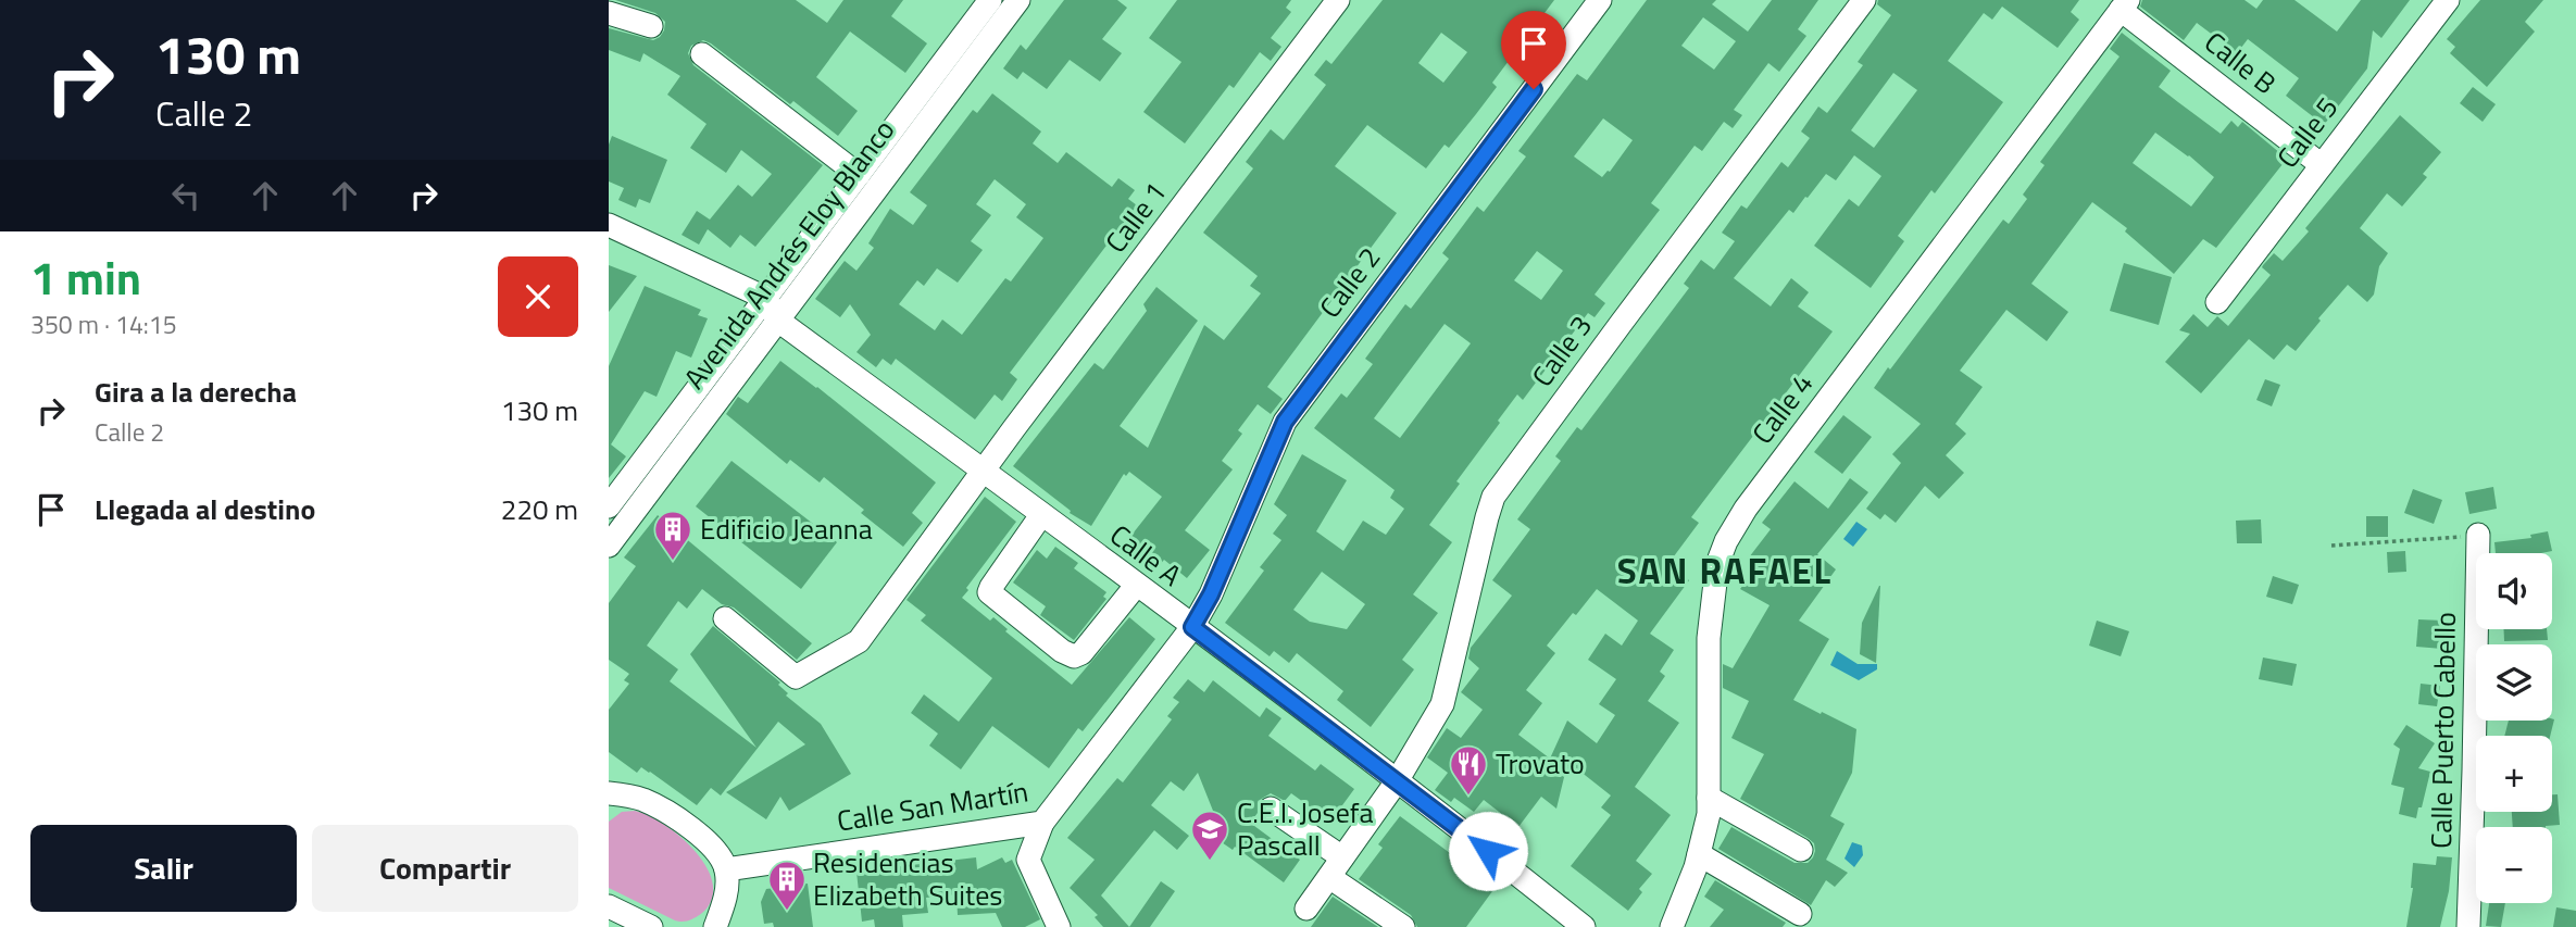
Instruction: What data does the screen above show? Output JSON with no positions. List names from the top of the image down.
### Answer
{
  "streets": {
    "street": [
      "Calle B",
      "Calle 5",
      "Calle 1",
      "Avenida Andrés Eloy Blanco",
      "Calle 2",
      "Calle 3",
      "Calle 4",
      "Calle A",
      "Calle Puerto Cabello",
      "Calle San Martín"
    ]
  },
  "crossings": [
    ["Calle B", "Calle 5"],
    ["Calle B", "Calle 4"],
    ["Calle 1", "Calle A"],
    ["Avenida Andrés Eloy Blanco", "Calle A"],
    ["Calle 2", "Calle A"],
    ["Calle 2", "Calle San Martín"],
    ["Calle 3", "Calle A"],
    ["Calle A", "Calle San Martín"]
  ],
  "districts": ["SAN RAFAEL"],
  "places": {
    "building": ["Edificio Jeanna", "Residencias Elizabeth Suites"],
    "restaurant": ["Trovato"],
    "school or university": ["C.E.I. Josefa Pascall"]
  },
  "page": {
    "turn": ["130 m", "Calle 2"],
    "heading": ["1 min", "350 m · 14:15"],
    "list": [
      {
        "name": "Gira a la derecha",
        "note": "Calle 2",
        "value": "130 m"
      },
      {
        "name": "Llegada al destino",
        "value": "220 m"
      }
    ],
    "map_buttons": ["+", "−"],
    "buttons": ["Salir", "Compartir"]
  }
}
